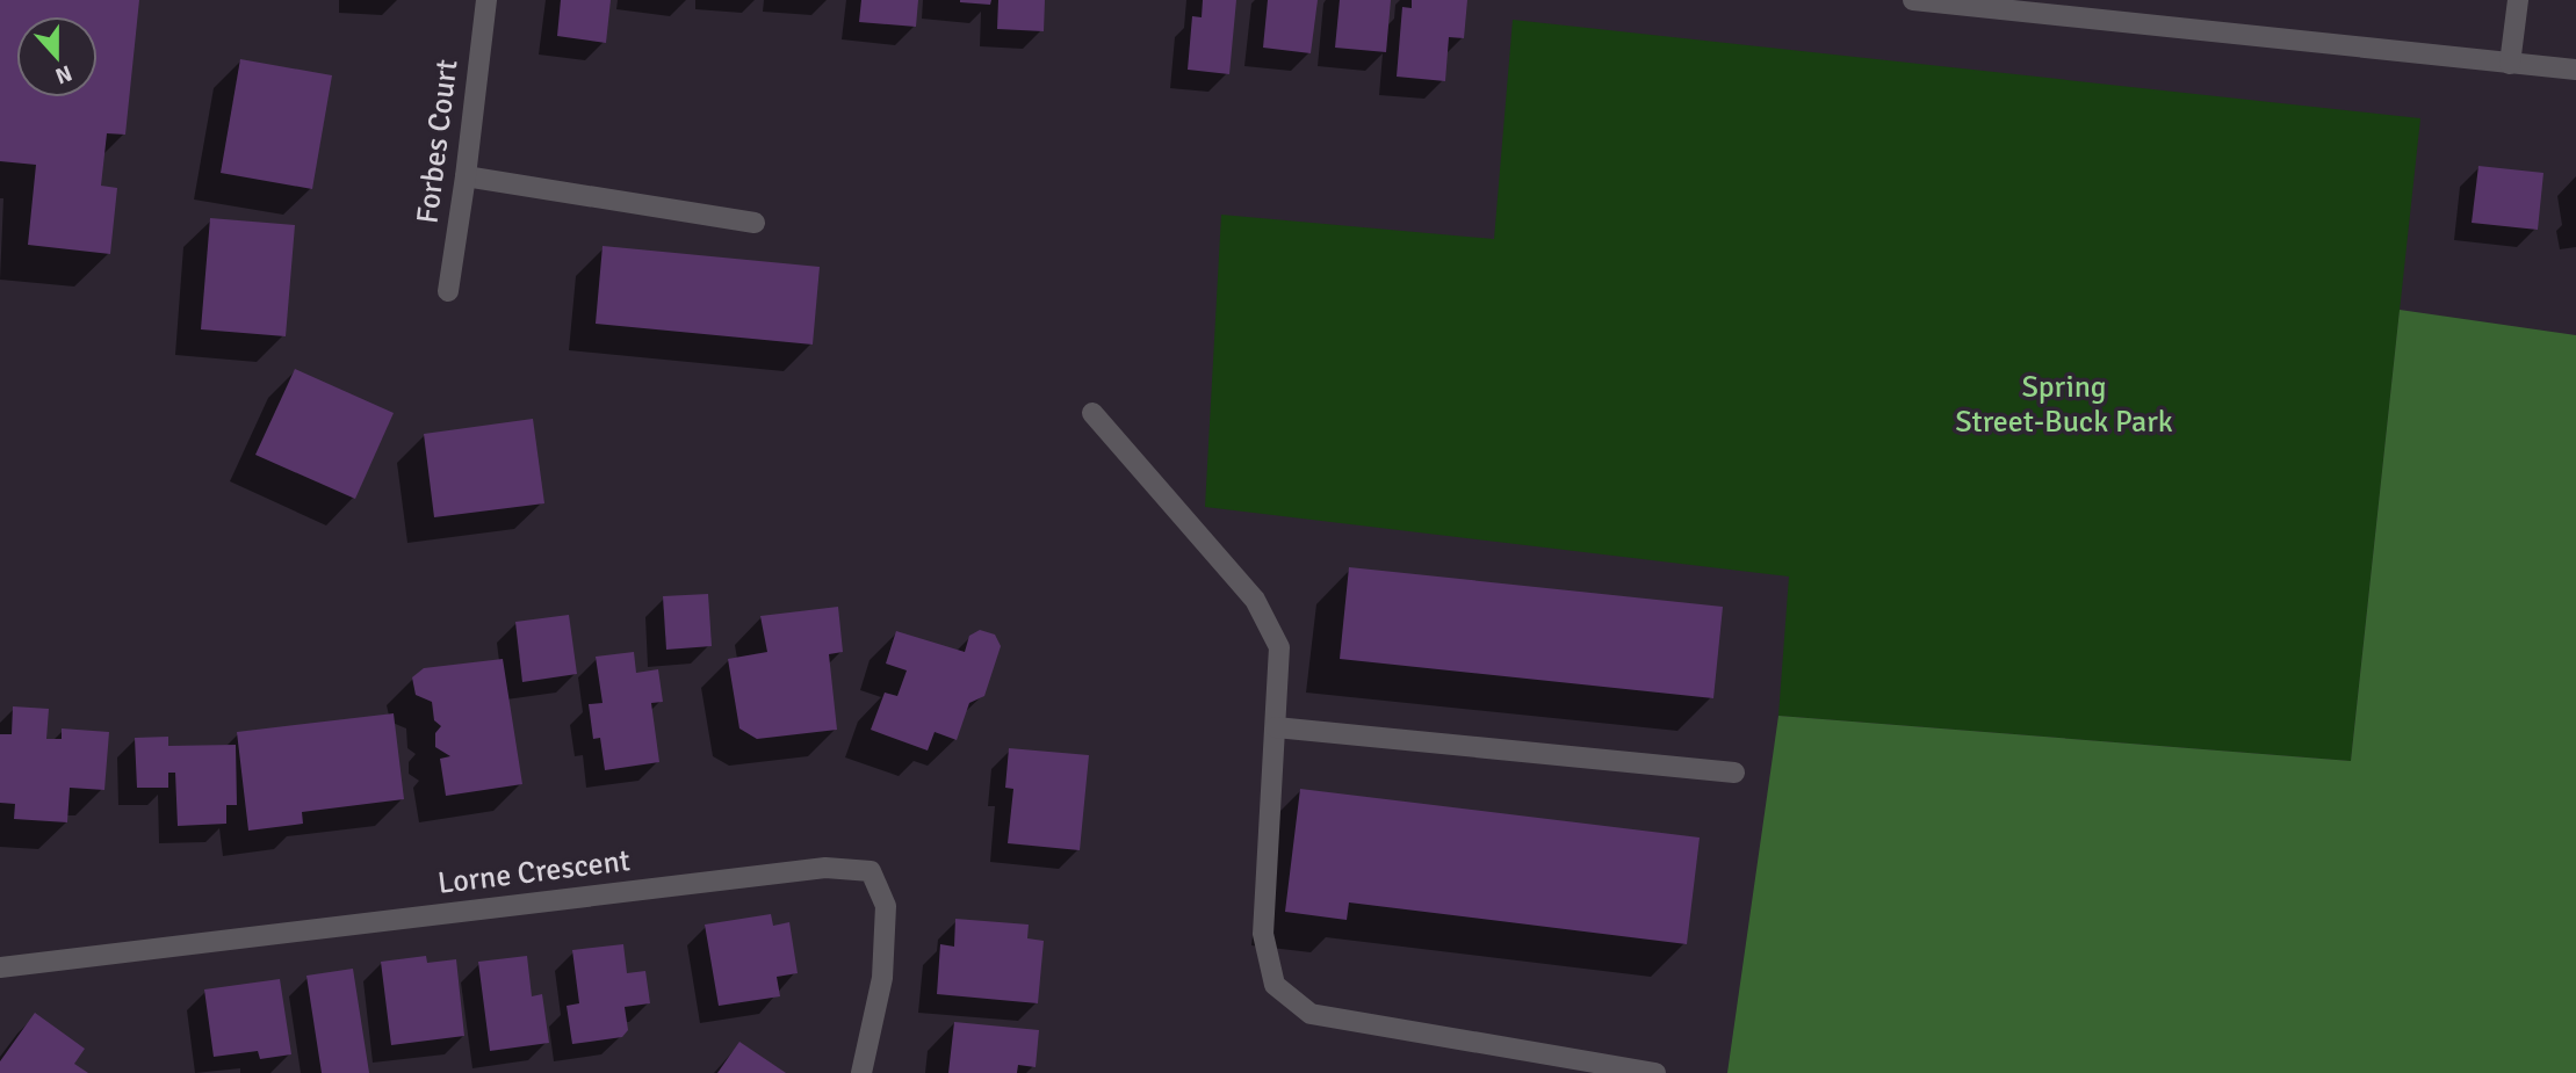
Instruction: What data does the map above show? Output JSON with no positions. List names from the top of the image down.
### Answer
{
  "streets": {
    "street": ["Forbes Court", "Lorne Crescent"]
  },
  "parks": ["Spring Street-Buck Park"],
  "north": "bottom"
}
